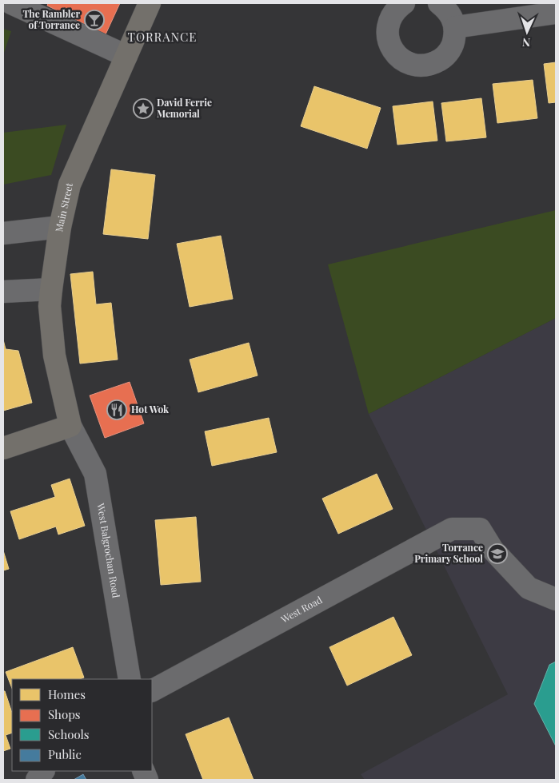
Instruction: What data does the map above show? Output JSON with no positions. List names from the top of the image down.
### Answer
{
  "streets": {
    "main road": ["Main Street"],
    "street": ["West Balgrochan Road", "West Road"]
  },
  "crossings": [
    ["Main Street", "West Balgrochan Road"]
  ],
  "districts": ["TORRANCE"],
  "places": {
    "bar": ["The Rambler of Torrance"],
    "place": ["David Ferrie Memorial"],
    "restaurant": ["Hot Wok"],
    "school or university": ["Torrance Primary School"]
  },
  "legend": [
    "Homes",
    "Shops",
    "Schools",
    "Public"
  ],
  "north": "bottom"
}
